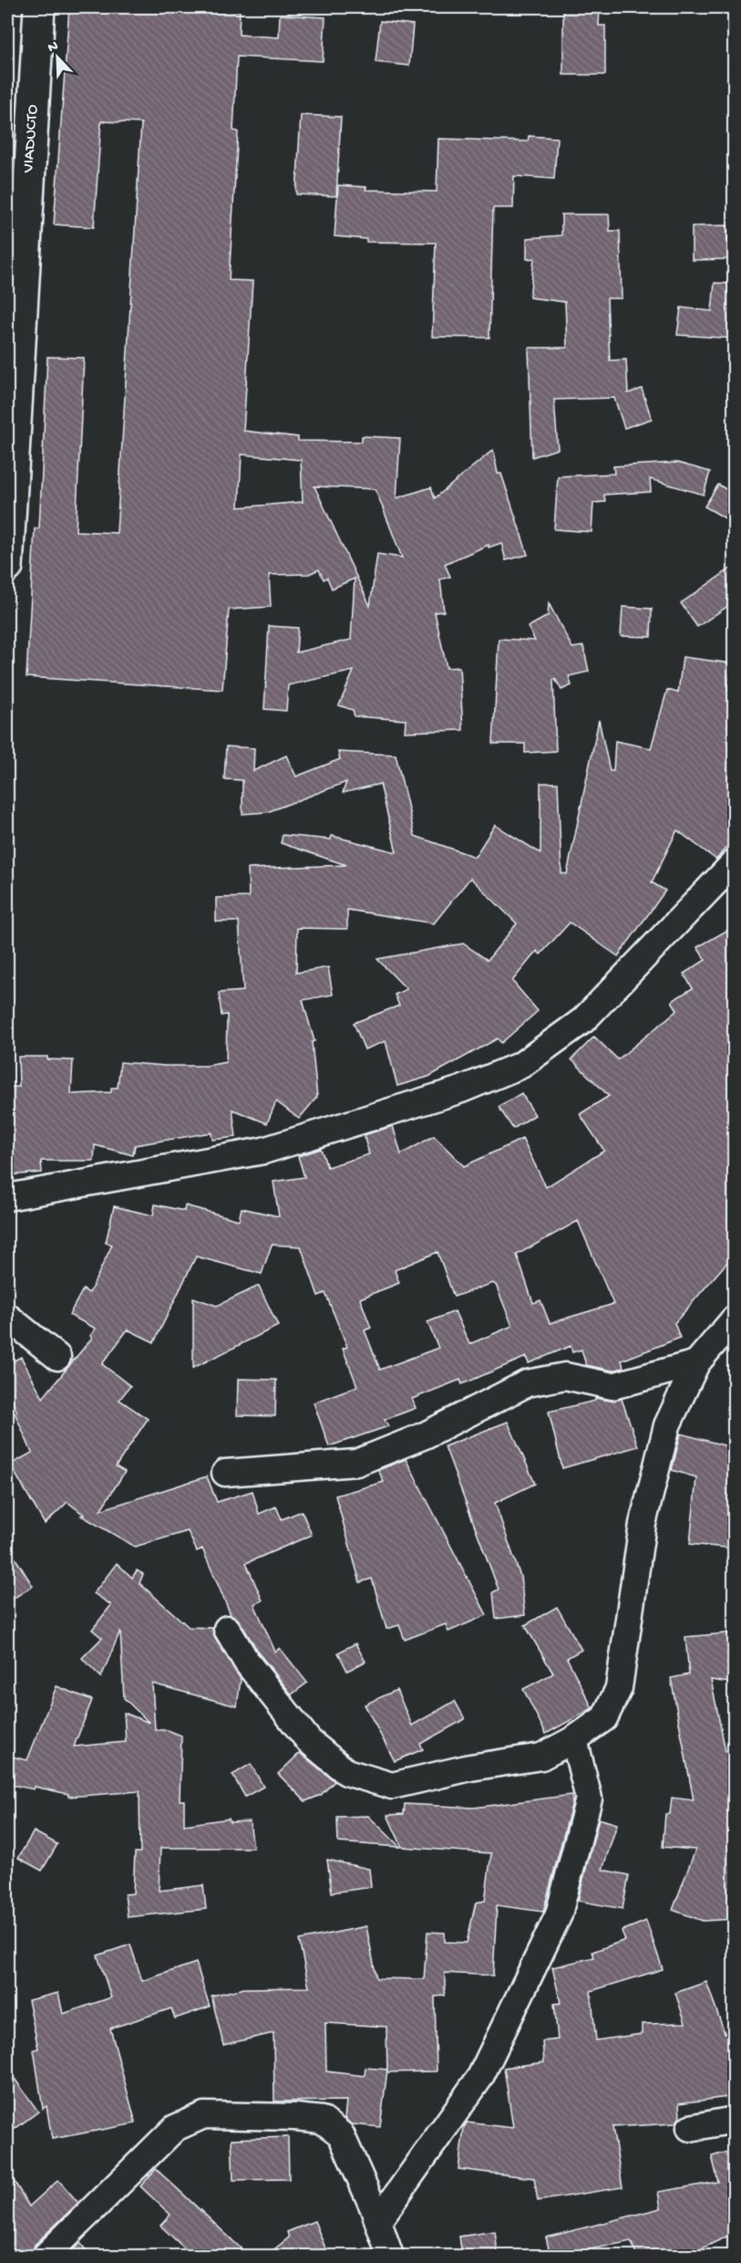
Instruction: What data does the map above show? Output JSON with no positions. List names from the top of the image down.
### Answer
{
  "streets": {
    "street": ["VIADUCTO"]
  },
  "north": "top left"
}
